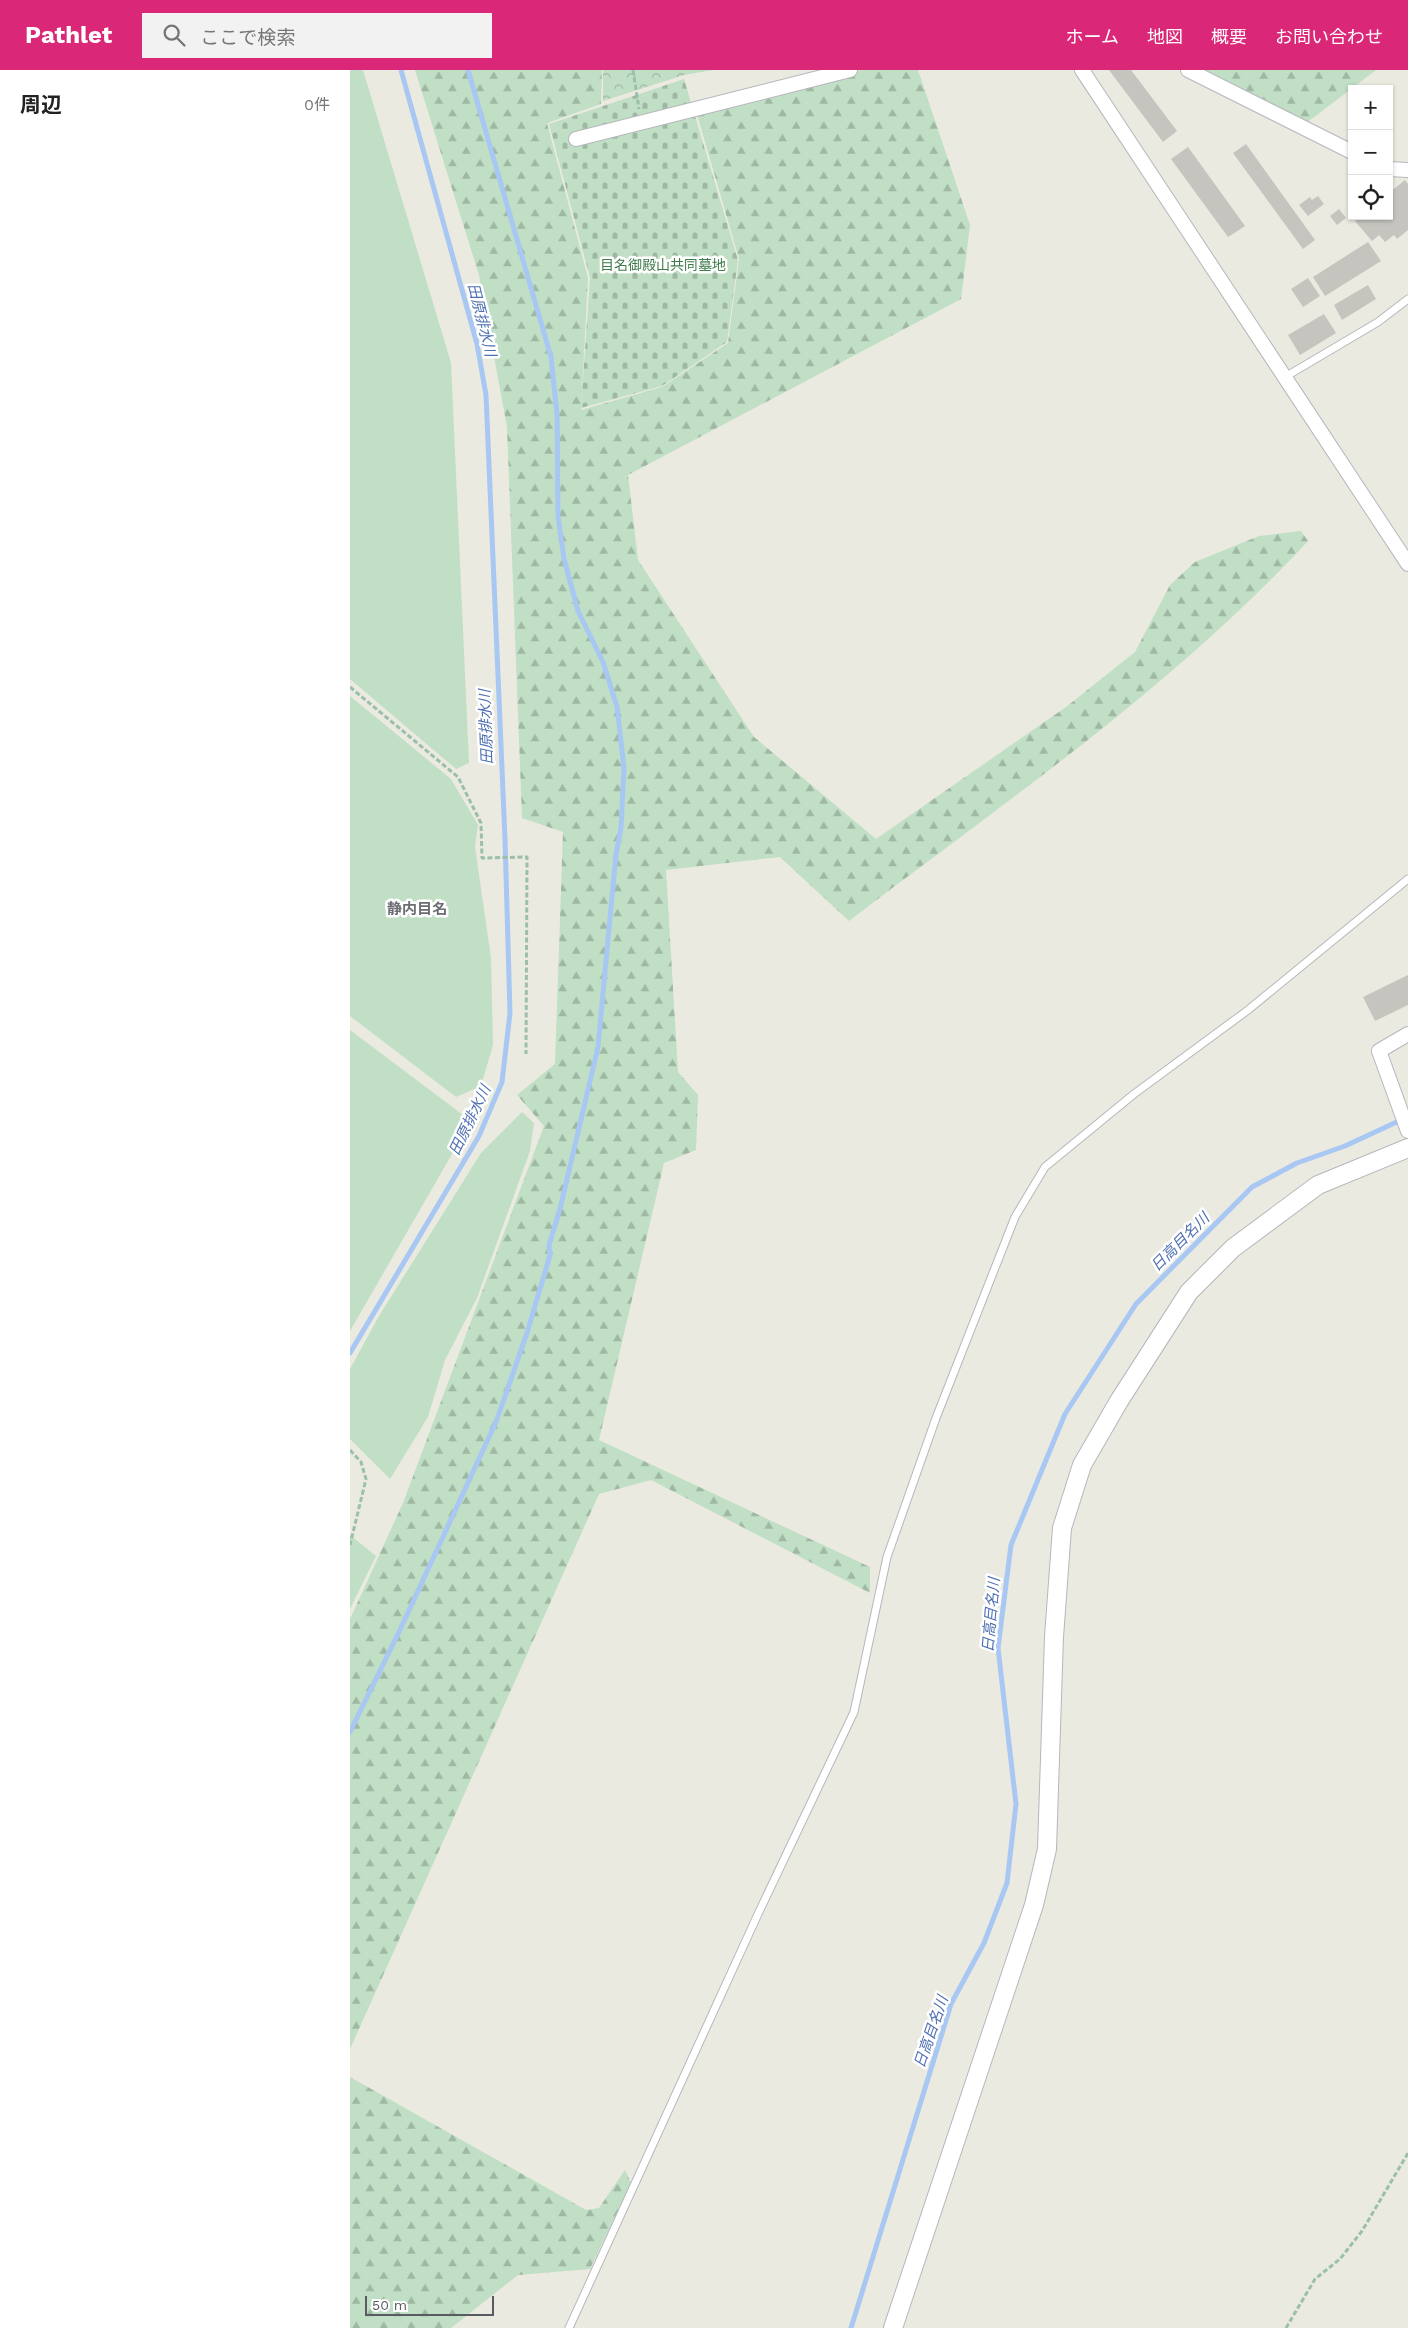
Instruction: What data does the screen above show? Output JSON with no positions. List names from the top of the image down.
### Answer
{
  "districts": ["静内目名"],
  "water": ["田原排水川", "日高目名川"],
  "parks": ["目名御殿山共同墓地"],
  "scale_bar": "50 m",
  "page": {
    "header": "Pathlet",
    "search": "ここで検索",
    "nav": [
      "ホーム",
      "地図",
      "概要",
      "お問い合わせ"
    ],
    "heading": ["周辺", "0件"],
    "map_buttons": ["+", "−"],
    "scale": "50 m"
  }
}
